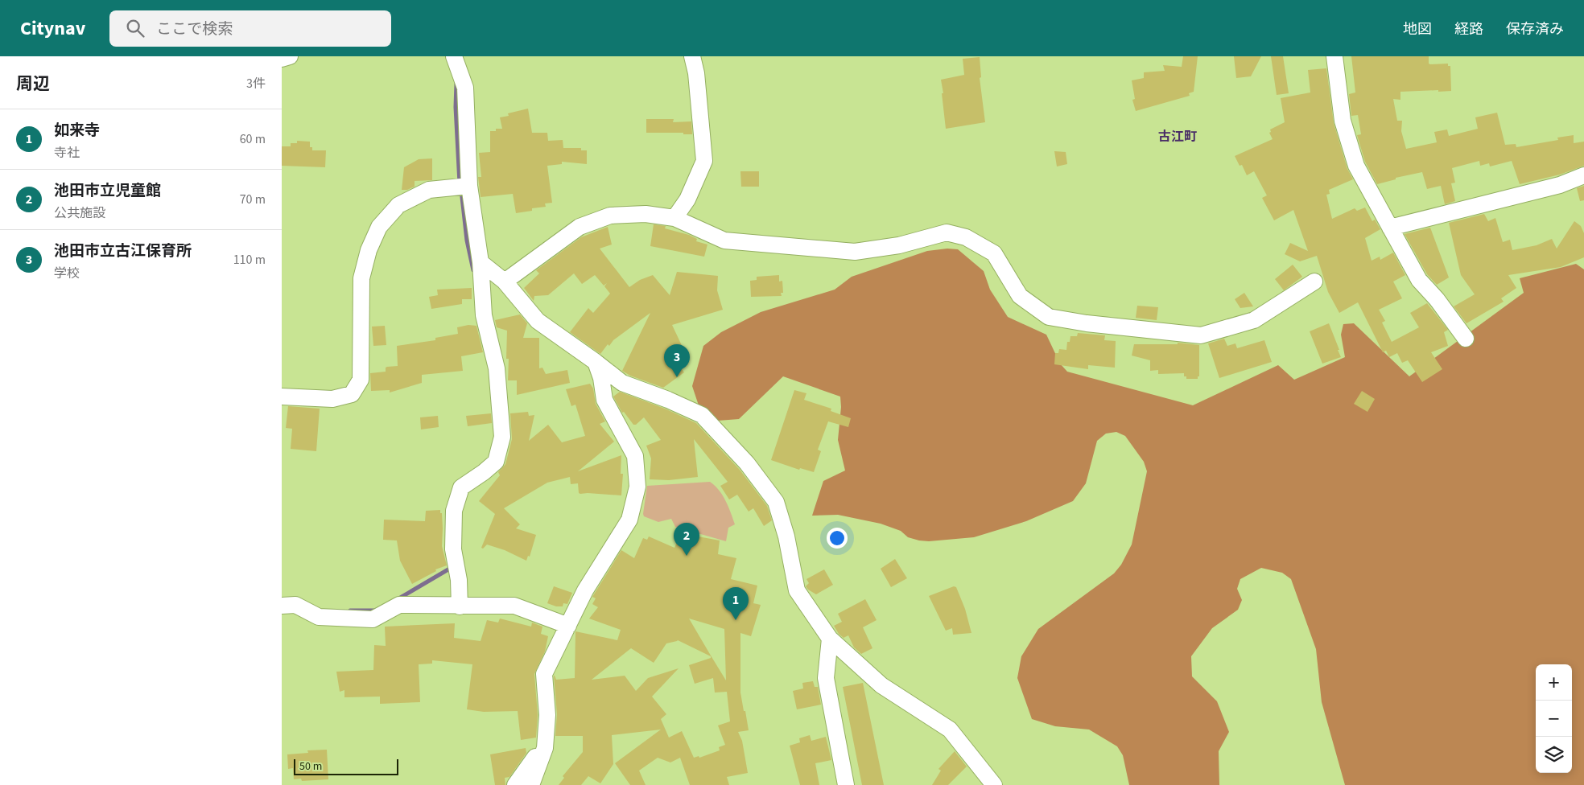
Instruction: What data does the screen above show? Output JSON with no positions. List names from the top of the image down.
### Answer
{
  "districts": ["古江町"],
  "scale_bar": "50 m",
  "page": {
    "header": "Citynav",
    "search": "ここで検索",
    "nav": ["地図", "経路", "保存済み"],
    "heading": ["周辺", "3件"],
    "list": [
      {
        "mark": "1",
        "name": "如来寺",
        "note": "寺社",
        "value": "60 m"
      },
      {
        "mark": "2",
        "name": "池田市立児童館",
        "note": "公共施設",
        "value": "70 m"
      },
      {
        "mark": "3",
        "name": "池田市立古江保育所",
        "note": "学校",
        "value": "110 m"
      }
    ],
    "pins": ["3", "2", "1"],
    "map_buttons": ["+", "−"],
    "scale": "50 m"
  }
}
